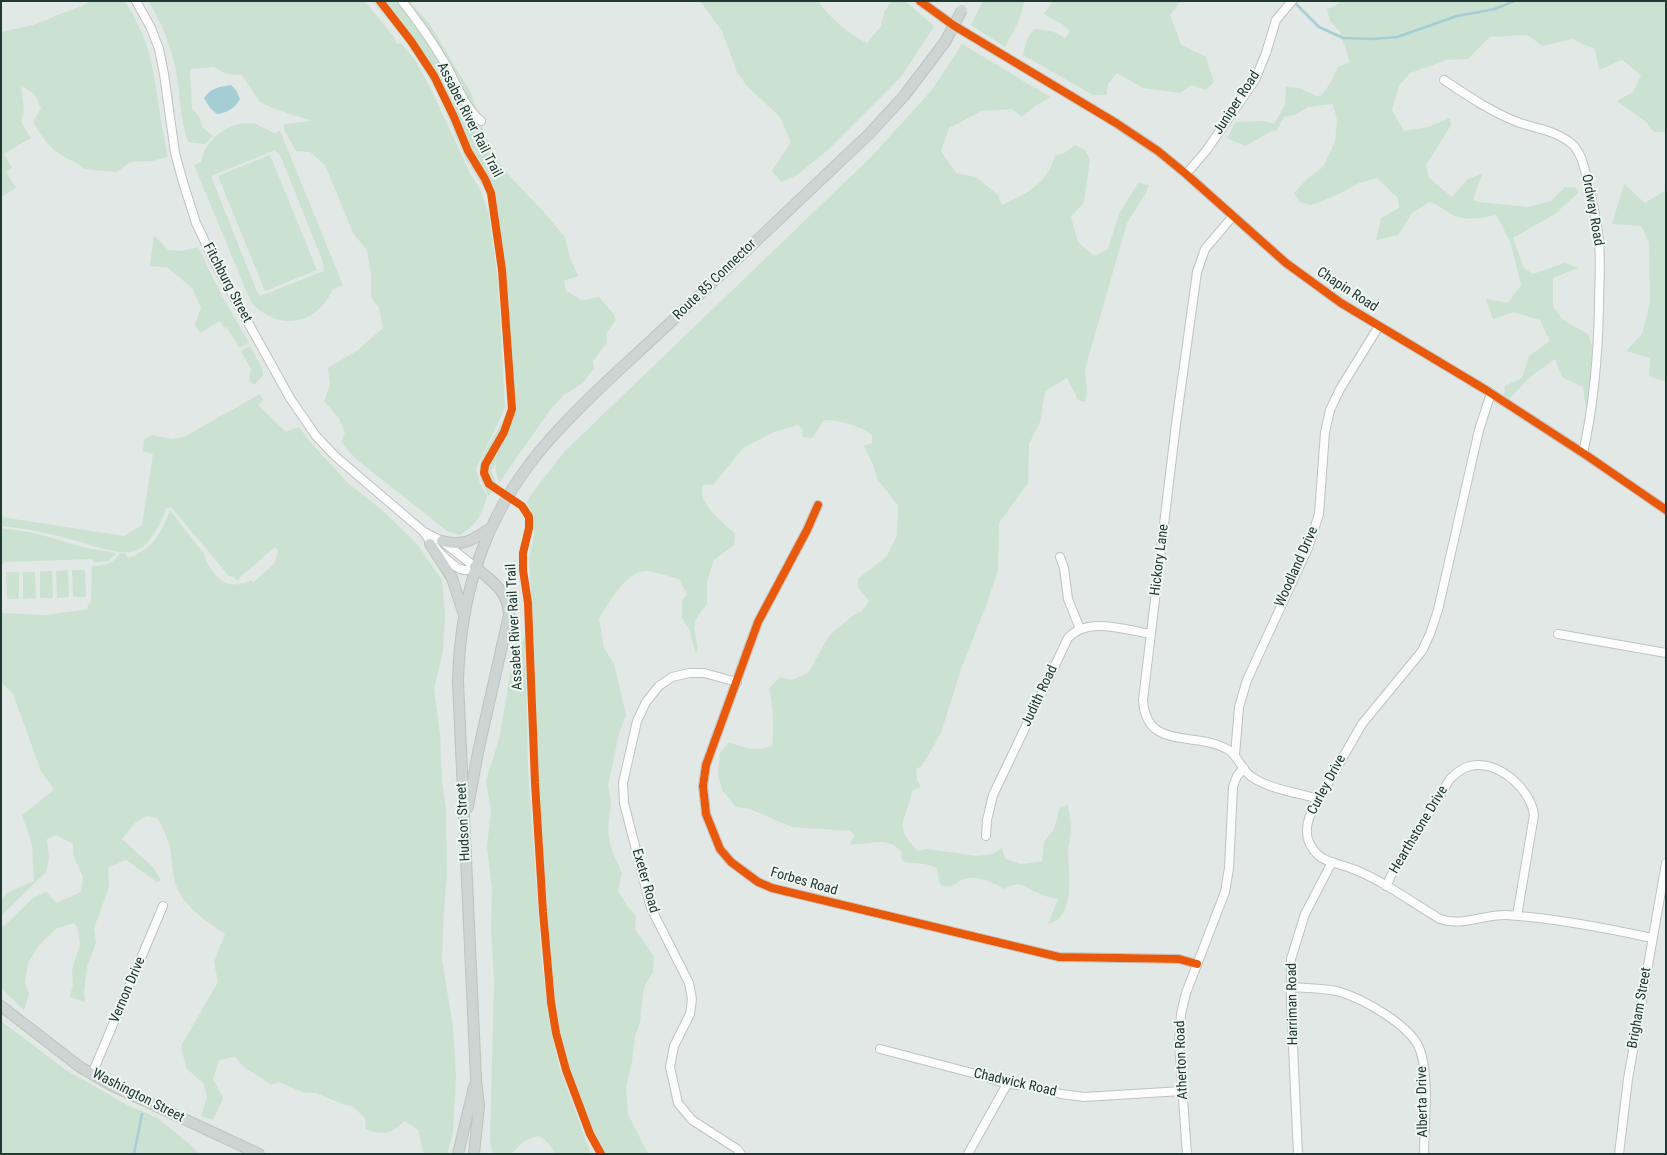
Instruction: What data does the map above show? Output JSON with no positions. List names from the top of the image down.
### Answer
{
  "streets": {
    "main road": ["Route 85 Connector", "Hudson Street", "Washington Street"],
    "street": [
      "Juniper Road",
      "Ordway Road",
      "Fitchburg Street",
      "Chapin Road",
      "Hickory Lane",
      "Woodland Drive",
      "Judith Road",
      "Curley Drive",
      "Hearthstone Drive",
      "Exeter Road",
      "Forbes Road",
      "Vernon Drive",
      "Harriman Road",
      "Brigham Street",
      "Atherton Road",
      "Chadwick Road",
      "Alberta Drive"
    ],
    "cycle path": ["Assabet River Rail Trail"]
  },
  "crossings": [
    ["Juniper Road", "Chapin Road"],
    ["Ordway Road", "Chapin Road"],
    ["Route 85 Connector", "Hudson Street"],
    ["Chapin Road", "Hickory Lane"],
    ["Chapin Road", "Woodland Drive"],
    ["Chapin Road", "Curley Drive"],
    ["Hickory Lane", "Woodland Drive"],
    ["Hickory Lane", "Curley Drive"],
    ["Hickory Lane", "Atherton Road"],
    ["Curley Drive", "Hearthstone Drive"],
    ["Curley Drive", "Harriman Road"],
    ["Curley Drive", "Brigham Street"],
    ["Exeter Road", "Forbes Road"],
    ["Forbes Road", "Atherton Road"],
    ["Vernon Drive", "Washington Street"],
    ["Harriman Road", "Alberta Drive"],
    ["Atherton Road", "Chadwick Road"]
  ]
}
